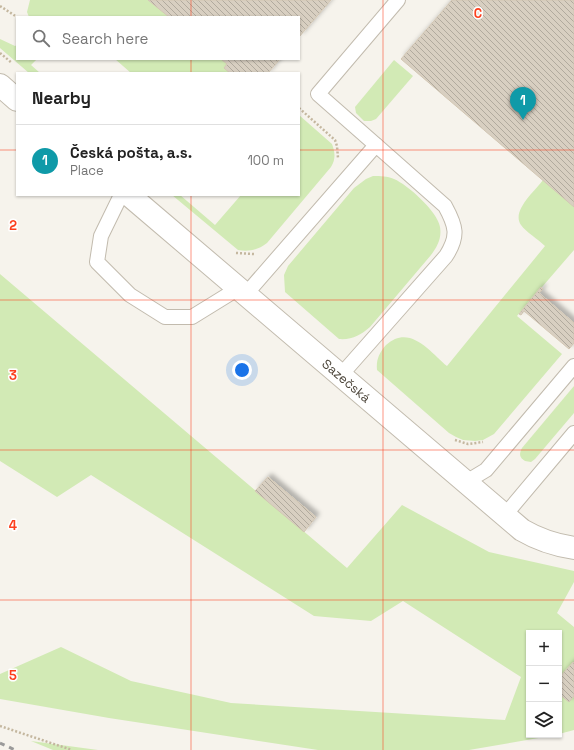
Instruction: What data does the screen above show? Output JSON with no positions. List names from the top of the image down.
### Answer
{
  "streets": {
    "street": ["Sazečská"]
  },
  "page": {
    "search": "Search here",
    "heading": "Nearby",
    "pins": "1",
    "list": [
      {
        "mark": "1",
        "name": "Česká pošta, a.s.",
        "note": "Place",
        "value": "100 m"
      }
    ],
    "map_buttons": ["+", "−"]
  },
  "grid": {
    "columns": ["C"],
    "rows": [
      "2",
      "3",
      "4",
      "5"
    ]
  }
}
